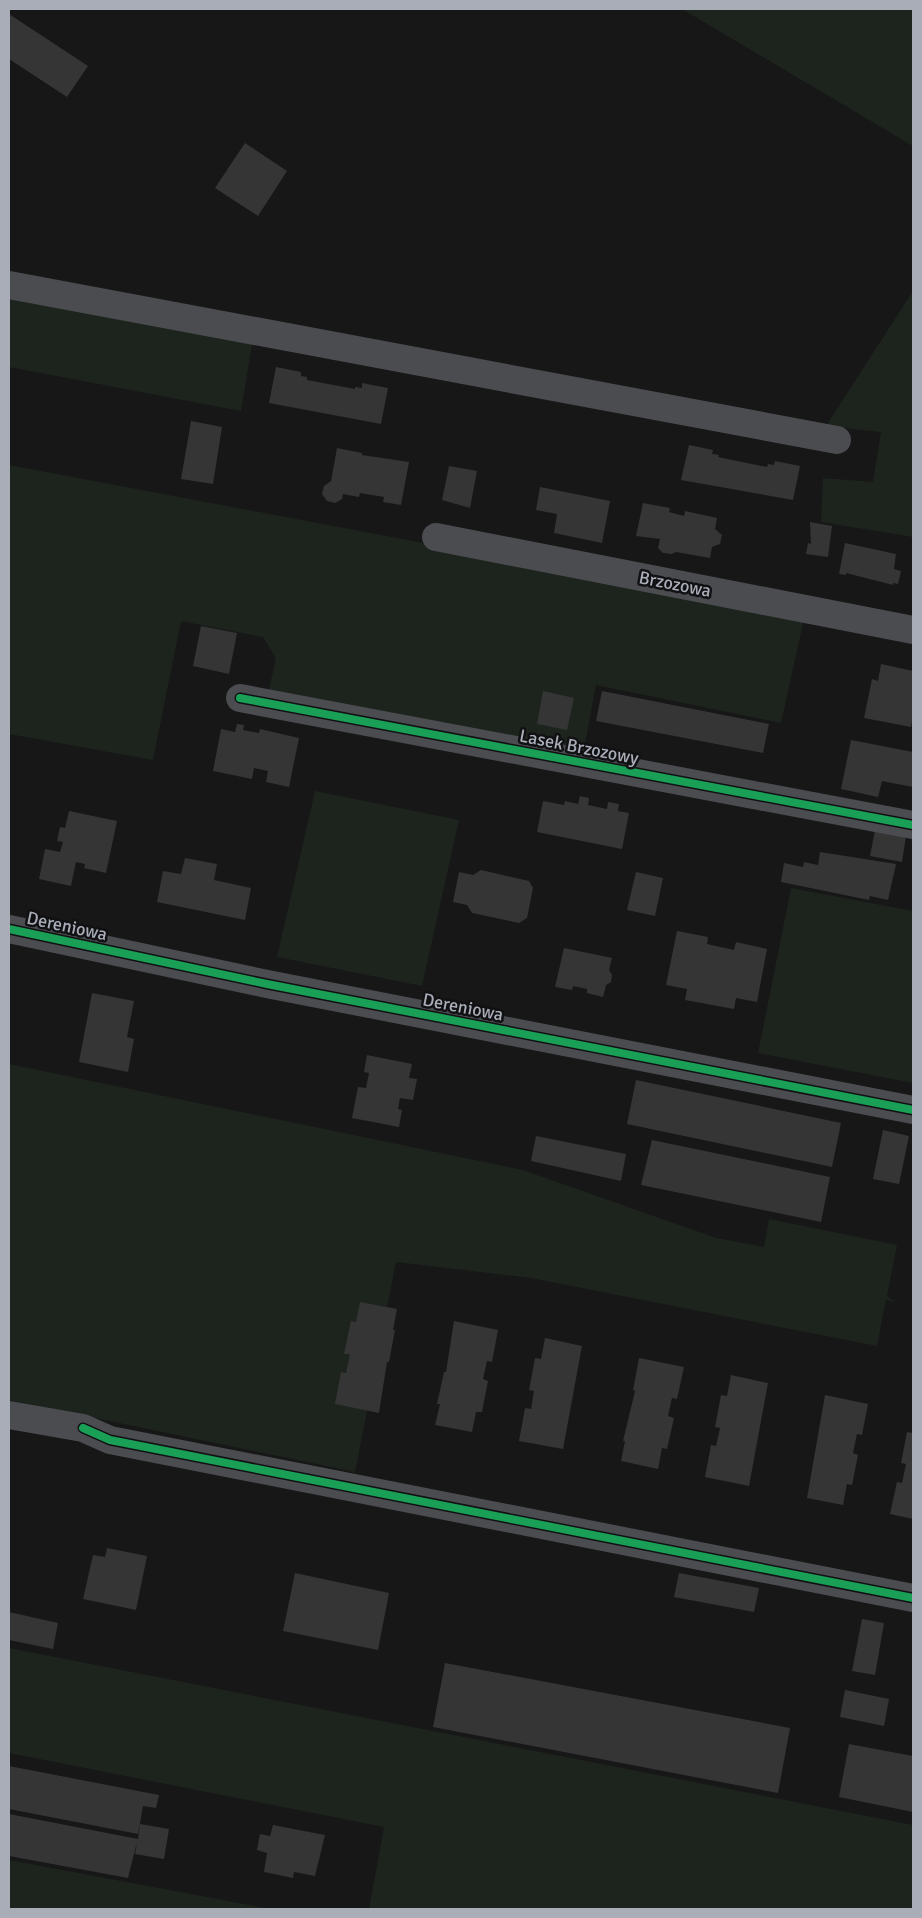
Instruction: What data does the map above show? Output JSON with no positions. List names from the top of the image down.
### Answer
{
  "streets": {
    "street": ["Brzozowa", "Lasek Brzozowy", "Dereniowa"]
  }
}
